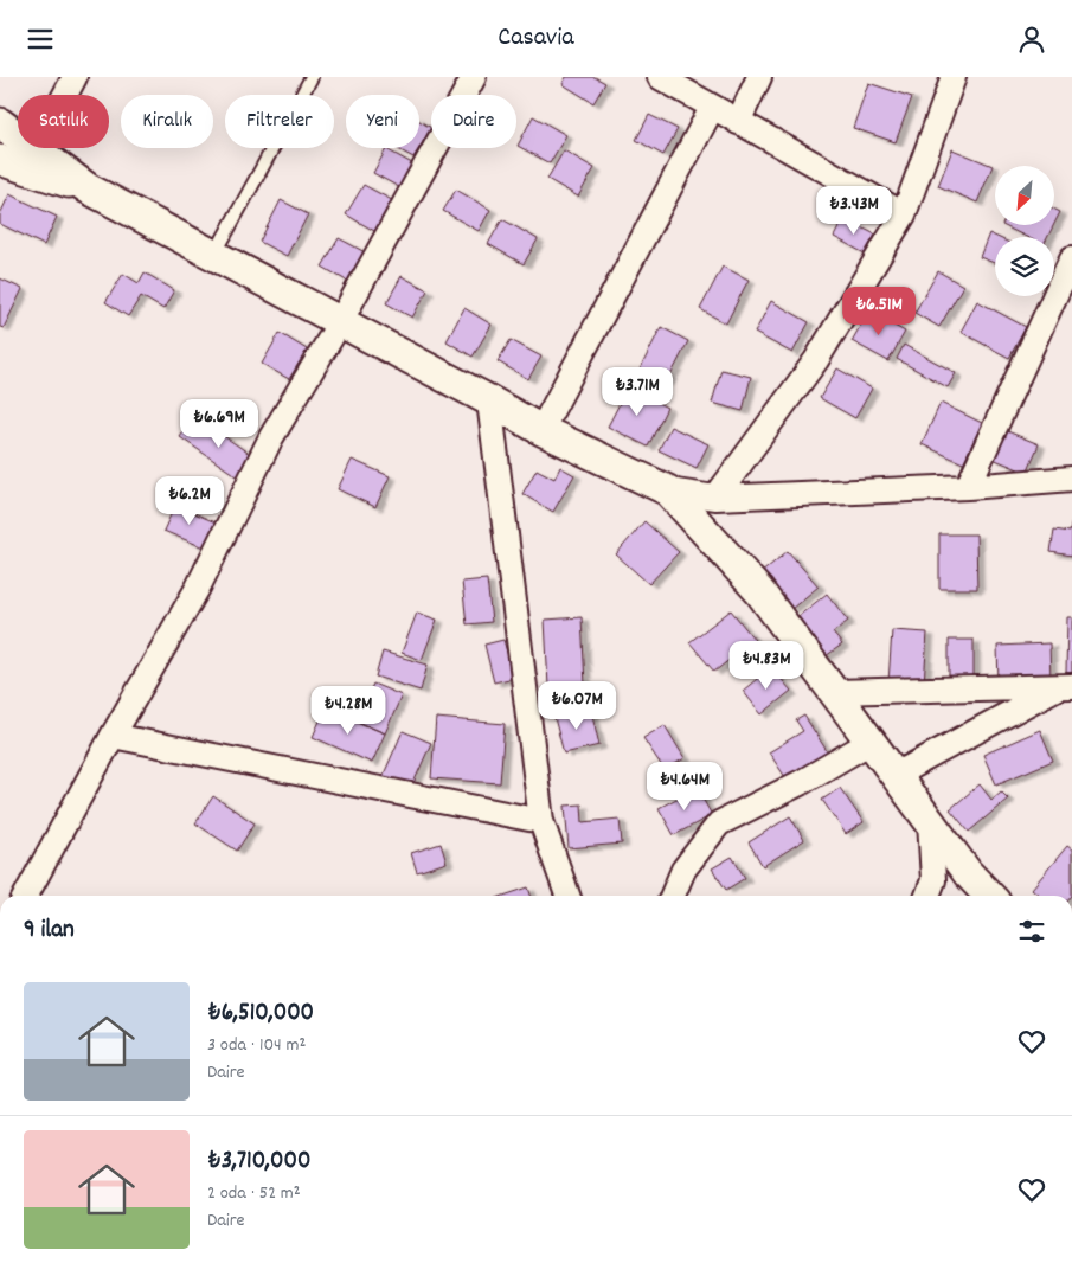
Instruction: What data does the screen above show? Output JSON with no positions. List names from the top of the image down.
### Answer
{
  "north": "bottom left",
  "page": {
    "header": "Casavia",
    "chip": [
      "Satılık",
      "Kiralık",
      "Filtreler",
      "Yeni",
      "Daire"
    ],
    "price": [
      "₺3.43M",
      "₺6.51M",
      "₺3.71M",
      "₺6.69M",
      "₺6.2M",
      "₺4.83M",
      "₺6.07M",
      "₺4.28M",
      "₺4.64M"
    ],
    "heading": "9 ilan",
    "list": [
      {
        "name": "₺6,510,000",
        "note": "3 oda · 104 m² · Daire"
      },
      {
        "name": "₺3,710,000",
        "note": "2 oda · 52 m² · Daire"
      }
    ]
  }
}
